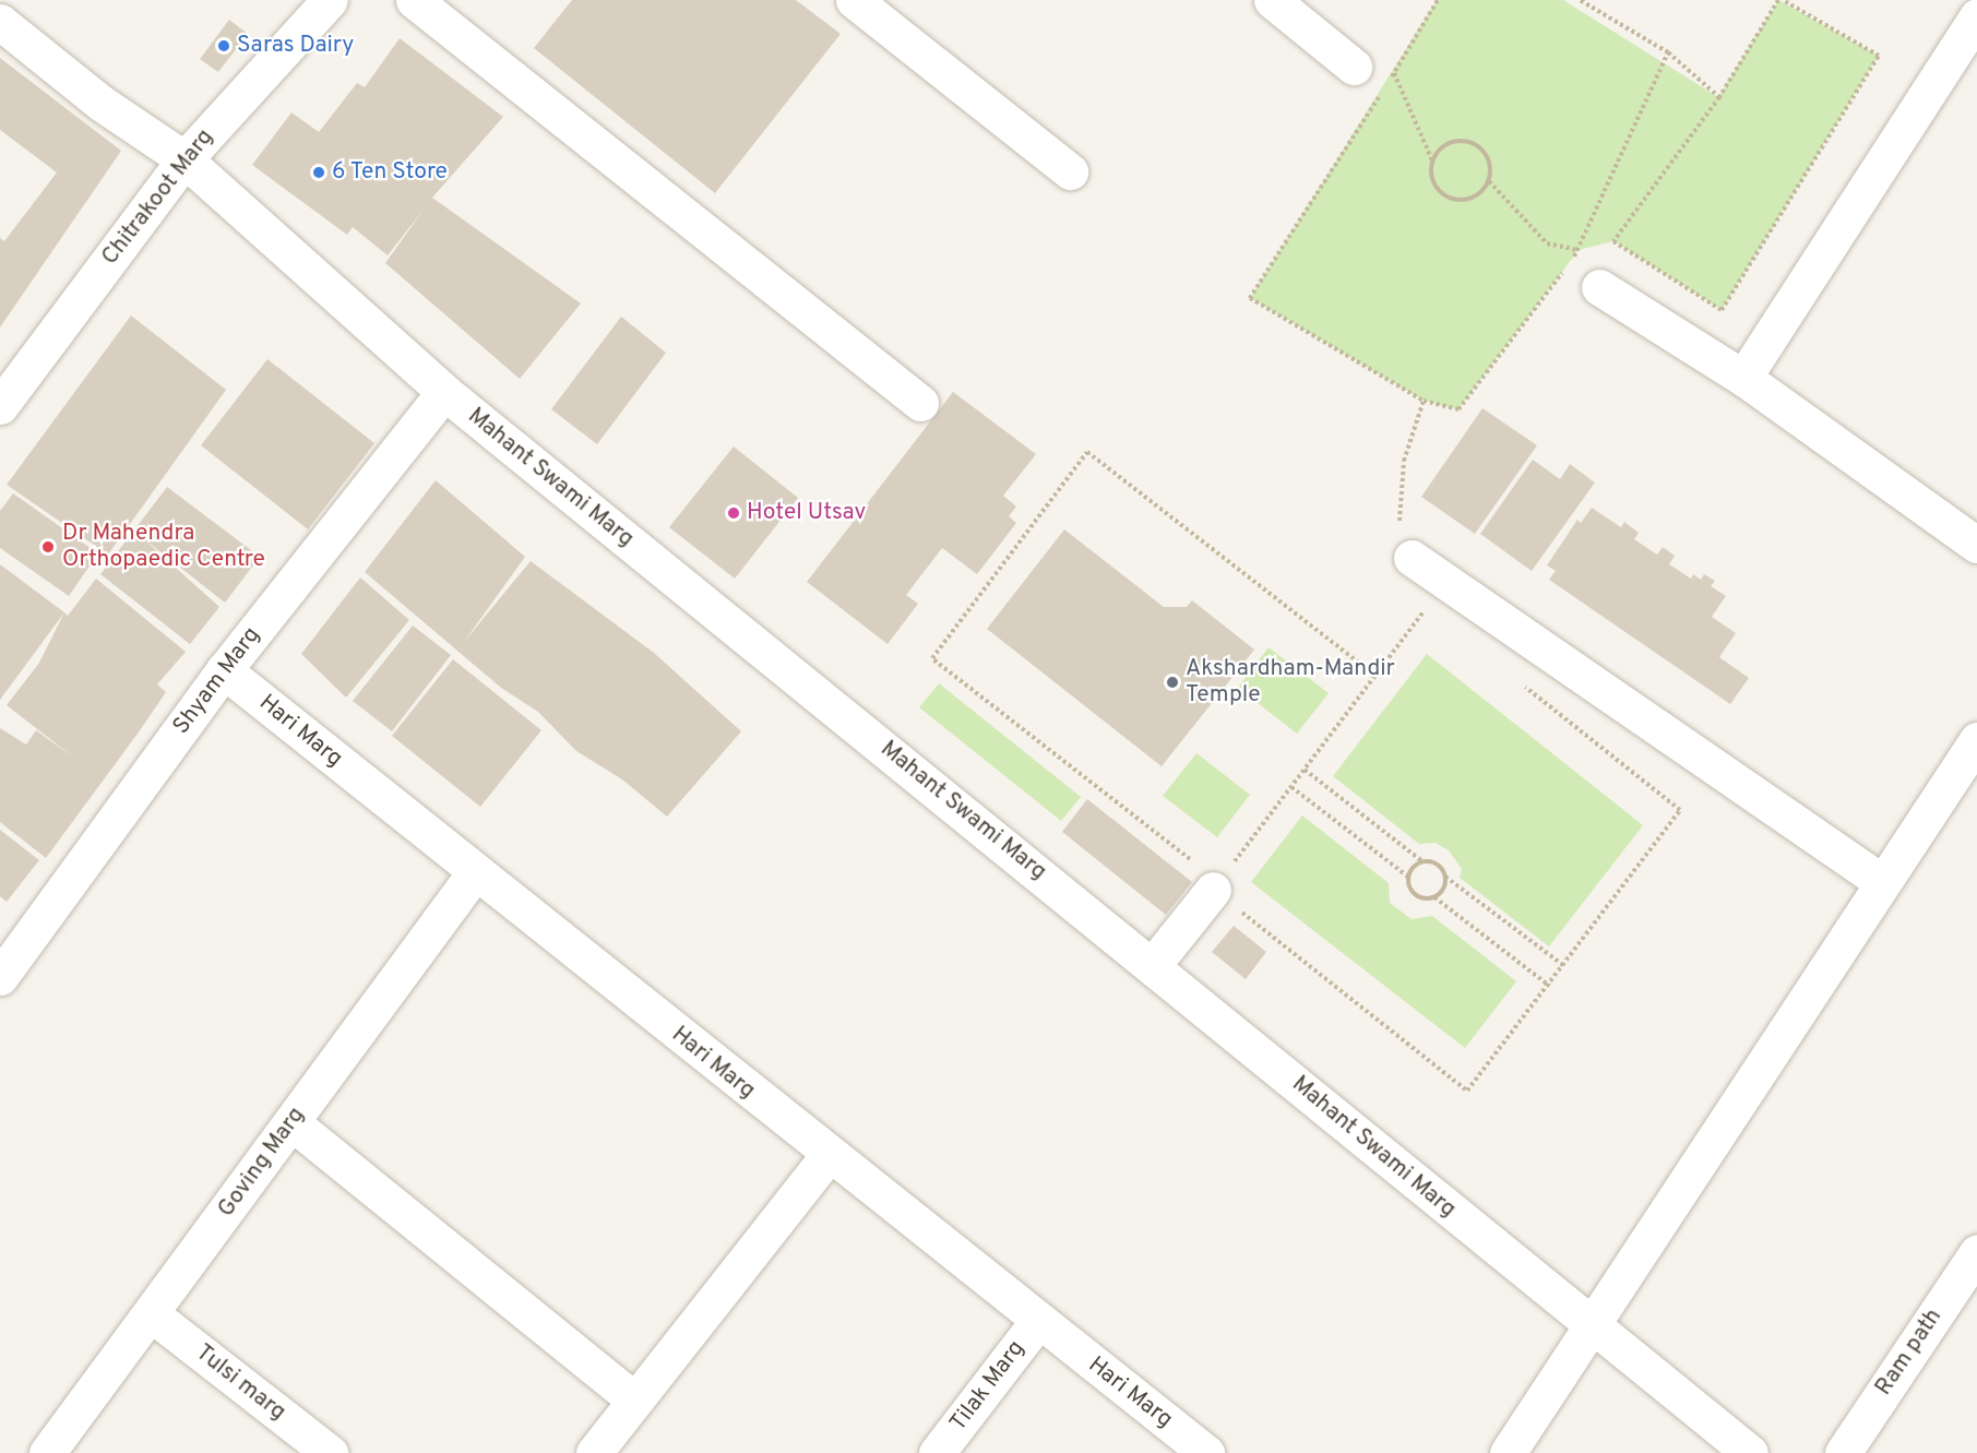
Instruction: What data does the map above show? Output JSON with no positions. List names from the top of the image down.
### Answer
{
  "streets": {
    "street": [
      "Chitrakoot Marg",
      "Mahant Swami Marg",
      "Shyam Marg",
      "Hari Marg",
      "Goving Marg",
      "Ram path",
      "Tulsi marg",
      "Tilak Marg"
    ]
  },
  "crossings": [
    ["Chitrakoot Marg", "Mahant Swami Marg"],
    ["Mahant Swami Marg", "Shyam Marg"],
    ["Shyam Marg", "Hari Marg"],
    ["Hari Marg", "Goving Marg"],
    ["Hari Marg", "Tilak Marg"],
    ["Goving Marg", "Tulsi marg"]
  ],
  "places": [
    "Saras Dairy",
    "6 Ten Store",
    "Hotel Utsav",
    "Dr Mahendra Orthopaedic Centre",
    "Akshardham-Mandir Temple"
  ]
}
